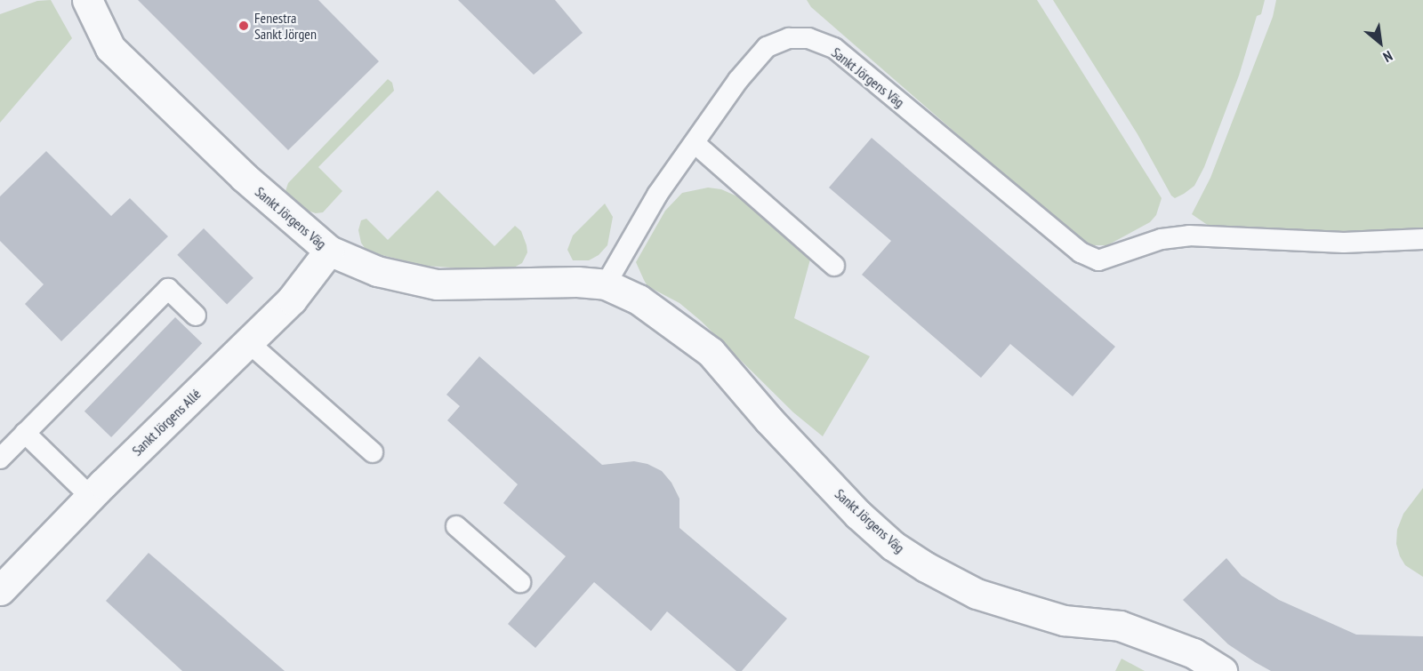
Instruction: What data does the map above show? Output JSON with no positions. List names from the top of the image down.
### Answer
{
  "streets": {
    "street": ["Sankt Jörgens Väg", "Sankt Jörgens Allé"]
  },
  "crossings": [
    ["Sankt Jörgens Väg", "Sankt Jörgens Allé"]
  ],
  "places": ["Fenestra Sankt Jörgen"],
  "north": "bottom right"
}
